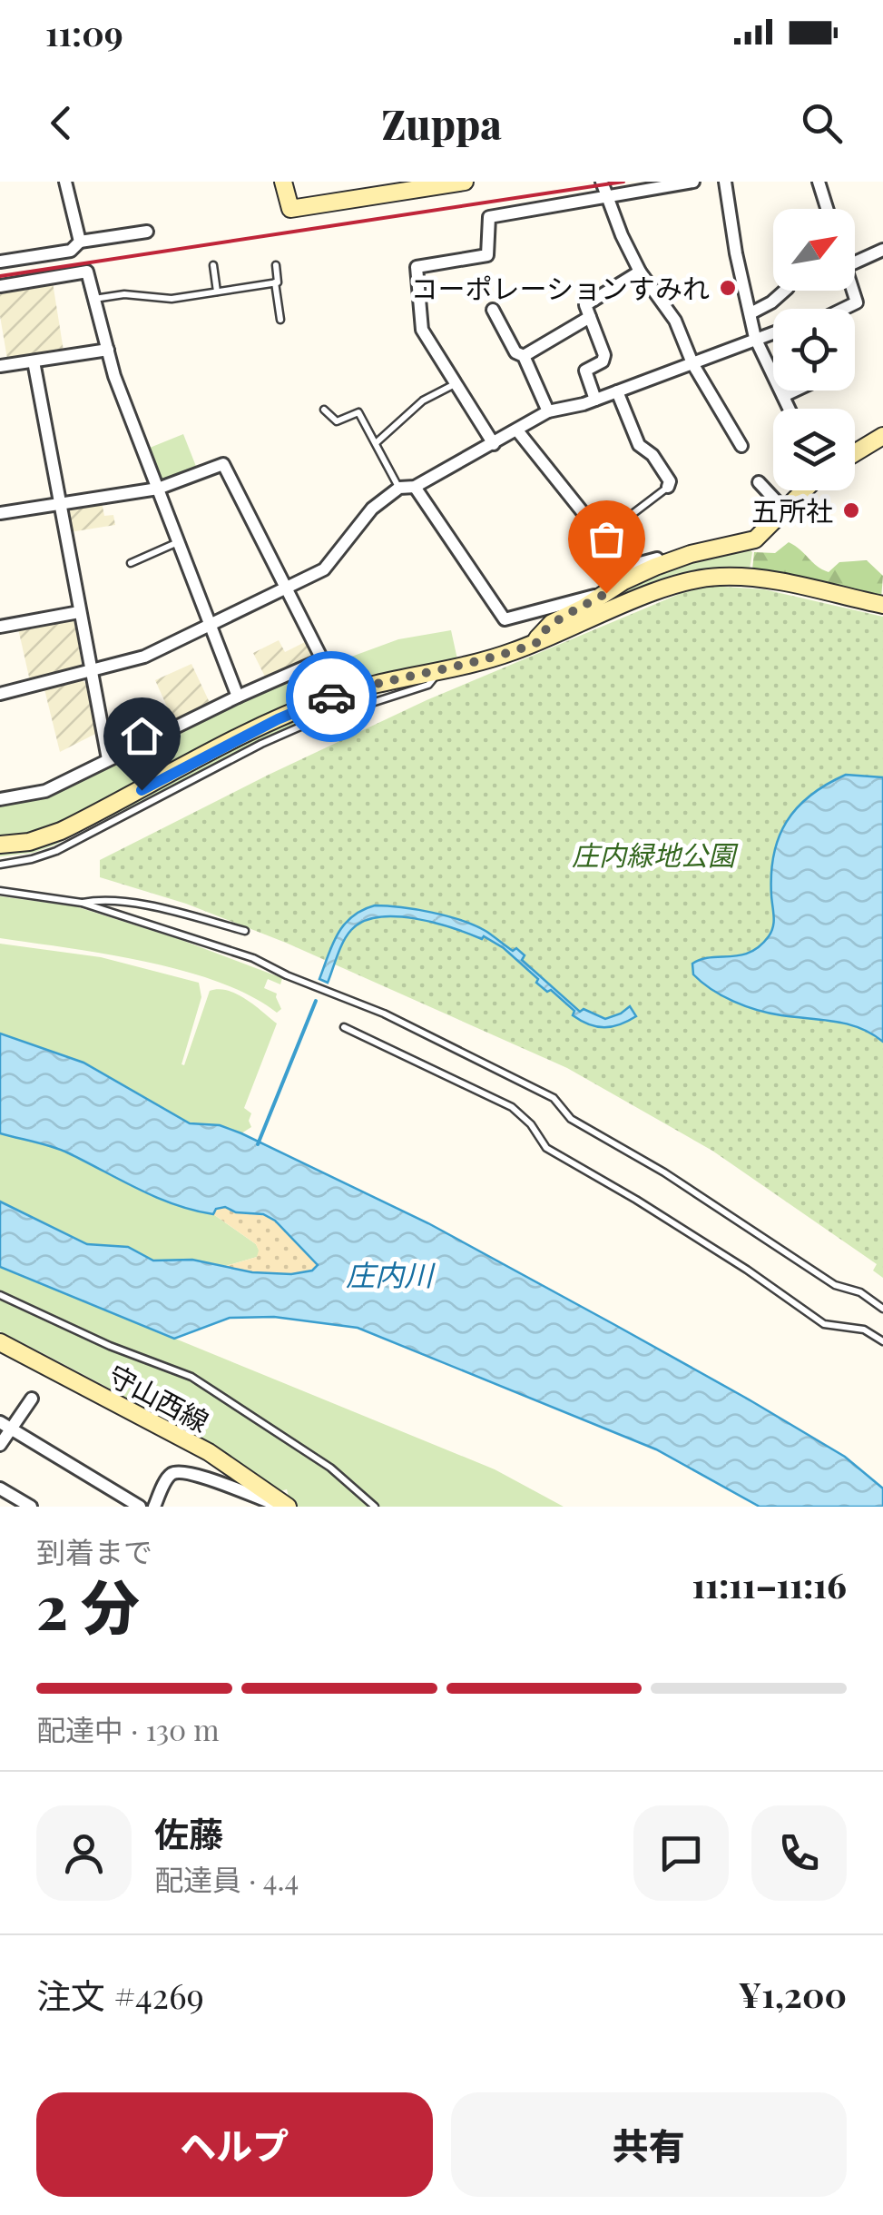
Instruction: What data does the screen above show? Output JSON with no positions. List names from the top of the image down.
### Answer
{
  "streets": {
    "main road": ["守山西線"]
  },
  "water": ["庄内川"],
  "parks": ["庄内緑地公園"],
  "places": ["コーポレーションすみれ", "五所社"],
  "north": "top right",
  "page": {
    "status": "11:09",
    "header": "Zuppa",
    "heading": ["2 分", "到着まで", "11:11–11:16"],
    "panel": [
      "佐藤",
      "配達員 · 4.4",
      "注文 #4269",
      "¥1,200"
    ],
    "bar": "配達中 · 130 m",
    "buttons": ["ヘルプ", "共有"]
  }
}
